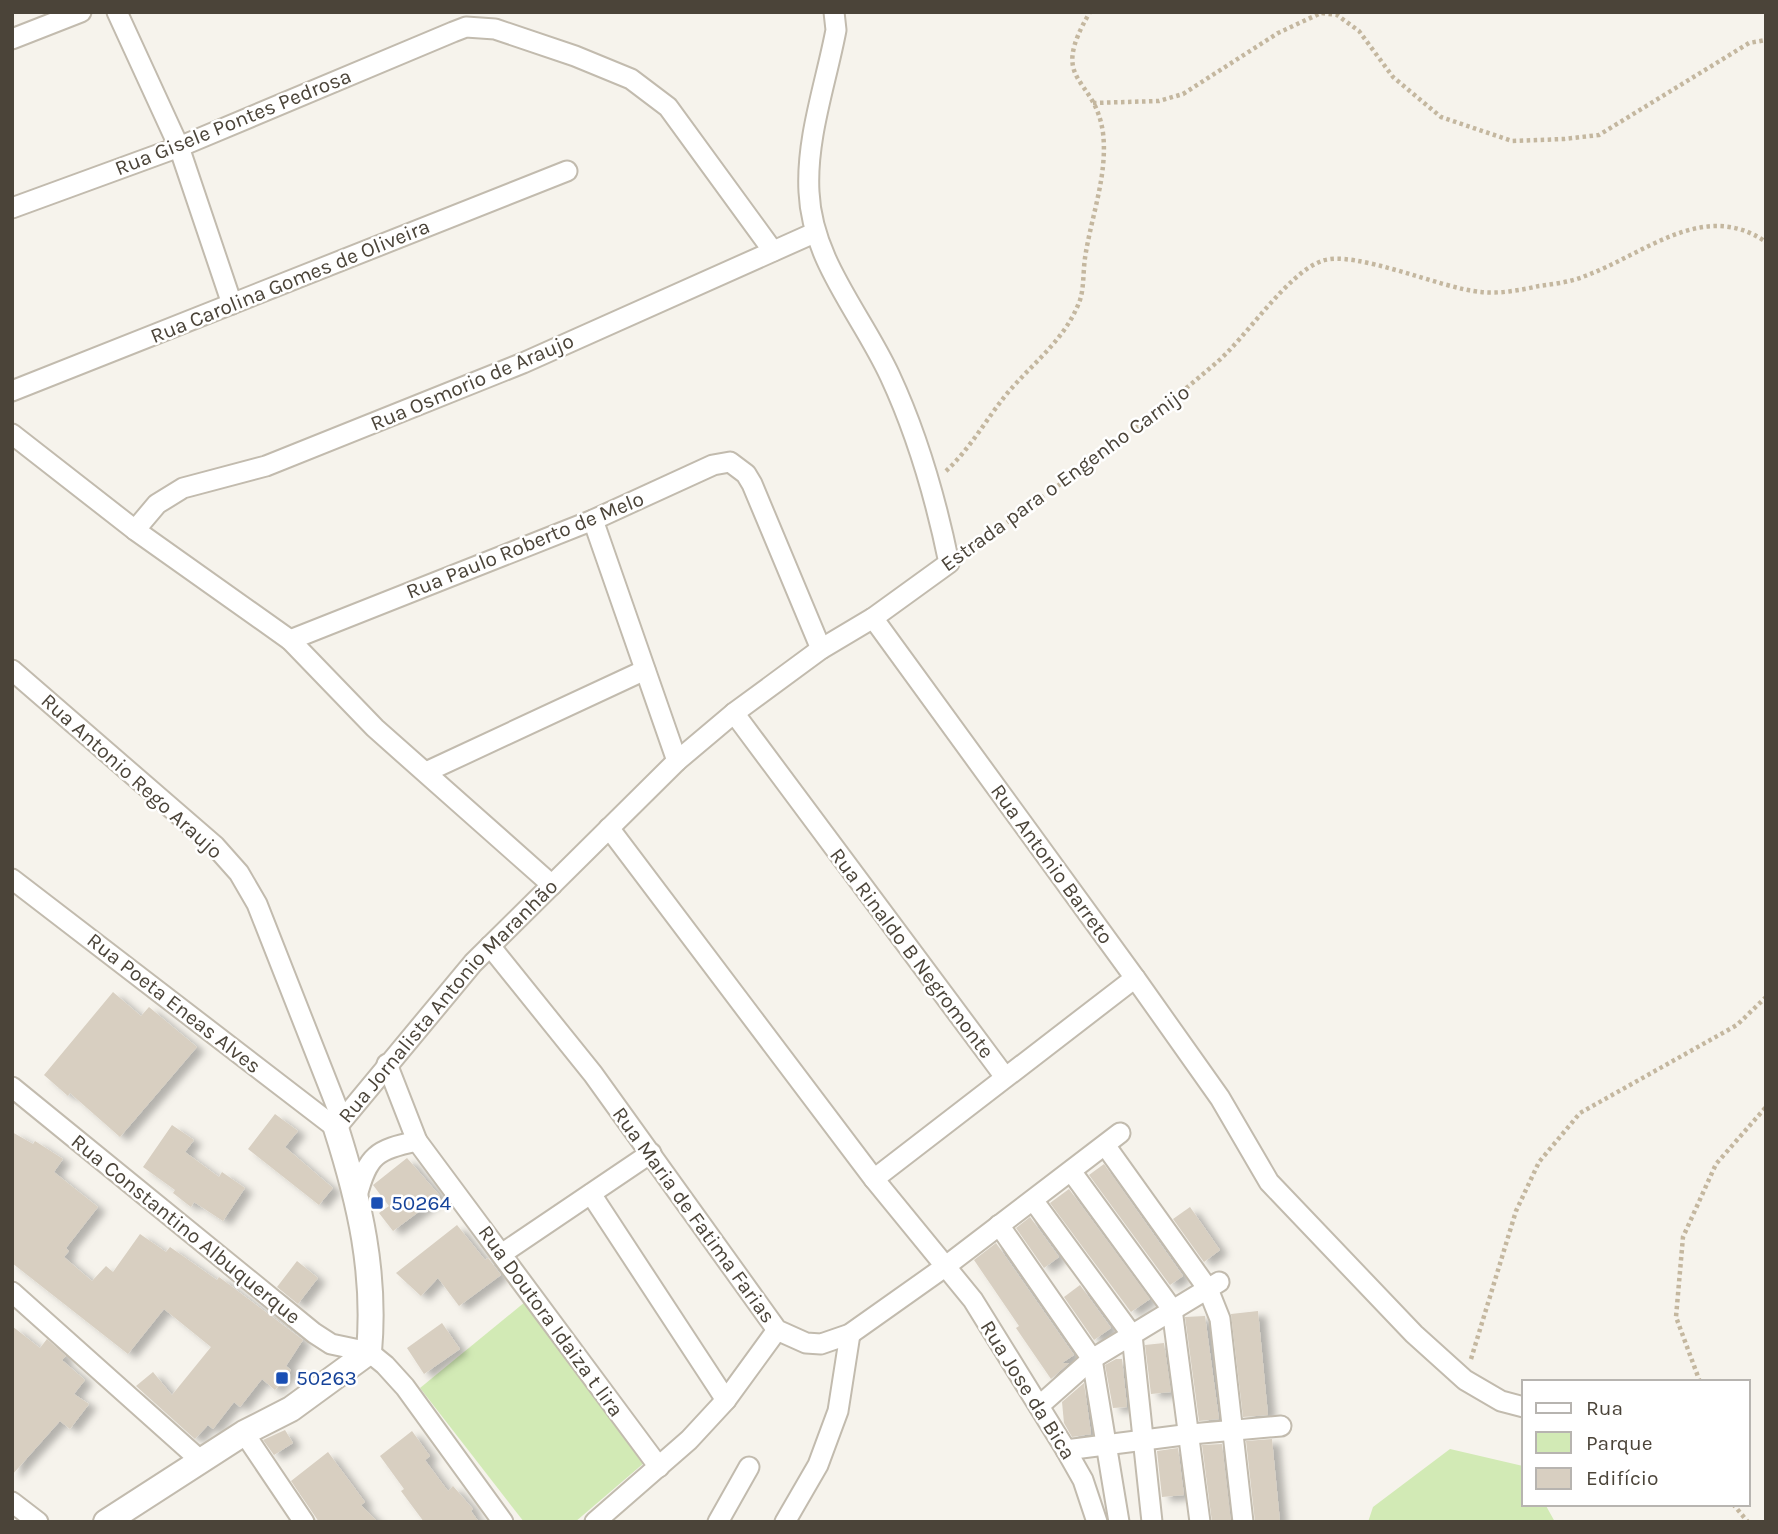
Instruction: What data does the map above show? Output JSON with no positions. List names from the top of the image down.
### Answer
{
  "streets": {
    "street": [
      "Rua Gisele Pontes Pedrosa",
      "Rua Carolina Gomes de Oliveira",
      "Rua Osmorio de Araujo",
      "Estrada para o Engenho Carnijo",
      "Rua Paulo Roberto de Melo",
      "Rua Antonio Rego Araujo",
      "Rua Antonio Barreto",
      "Rua Rinaldo B Negromonte",
      "Rua Jornalista Antonio Maranhão",
      "Rua Poeta Eneas Alves",
      "Rua Maria de Fatima Farias",
      "Rua Constantino Albuquerque",
      "Rua Doutora Idaiza t lira",
      "Rua Jose da Bica"
    ]
  },
  "crossings": [
    ["Rua Gisele Pontes Pedrosa", "Rua Osmorio de Araujo"],
    ["Estrada para o Engenho Carnijo", "Rua Paulo Roberto de Melo"],
    ["Estrada para o Engenho Carnijo", "Rua Antonio Barreto"],
    ["Estrada para o Engenho Carnijo", "Rua Jornalista Antonio Maranhão"],
    ["Rua Paulo Roberto de Melo", "Rua Jornalista Antonio Maranhão"],
    ["Rua Antonio Rego Araujo", "Rua Jornalista Antonio Maranhão"],
    ["Rua Antonio Rego Araujo", "Rua Poeta Eneas Alves"],
    ["Rua Rinaldo B Negromonte", "Rua Jornalista Antonio Maranhão"],
    ["Rua Rinaldo B Negromonte", "Rua Jose da Bica"],
    ["Rua Jornalista Antonio Maranhão", "Rua Poeta Eneas Alves"],
    ["Rua Jornalista Antonio Maranhão", "Rua Maria de Fatima Farias"],
    ["Rua Jornalista Antonio Maranhão", "Rua Constantino Albuquerque"],
    ["Rua Jornalista Antonio Maranhão", "Rua Doutora Idaiza t lira"],
    ["Rua Maria de Fatima Farias", "Rua Jose da Bica"]
  ],
  "places": {
    "transit": ["50264", "50263"]
  },
  "legend": ["Rua", "Parque", "Edifício"]
}
